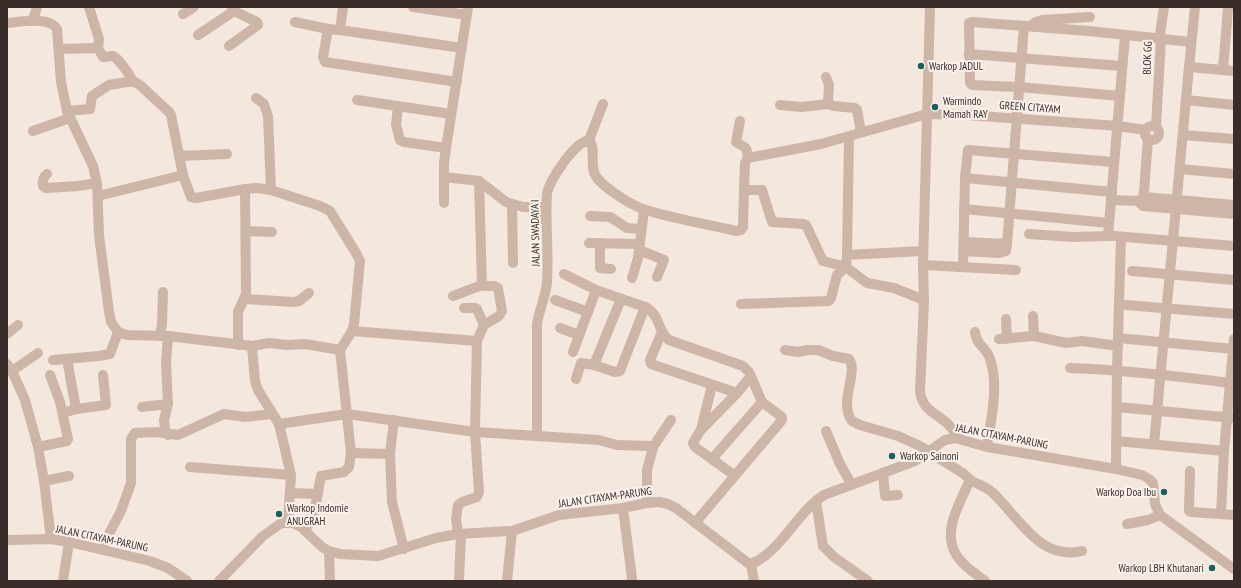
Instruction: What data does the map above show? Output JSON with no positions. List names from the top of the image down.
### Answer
{
  "streets": {
    "street": [
      "BLOK GG",
      "GREEN CITAYAM",
      "JALAN SWADAYA I",
      "JALAN CITAYAM-PARUNG"
    ]
  },
  "crossings": [
    ["BLOK GG", "GREEN CITAYAM"]
  ],
  "places": [
    "Warkop JADUL",
    "Warmindo Mamah RAY",
    "Warkop Sainoni",
    "Warkop Doa Ibu",
    "Warkop Indomie ANUGRAH",
    "Warkop LBH Khutanari"
  ]
}
